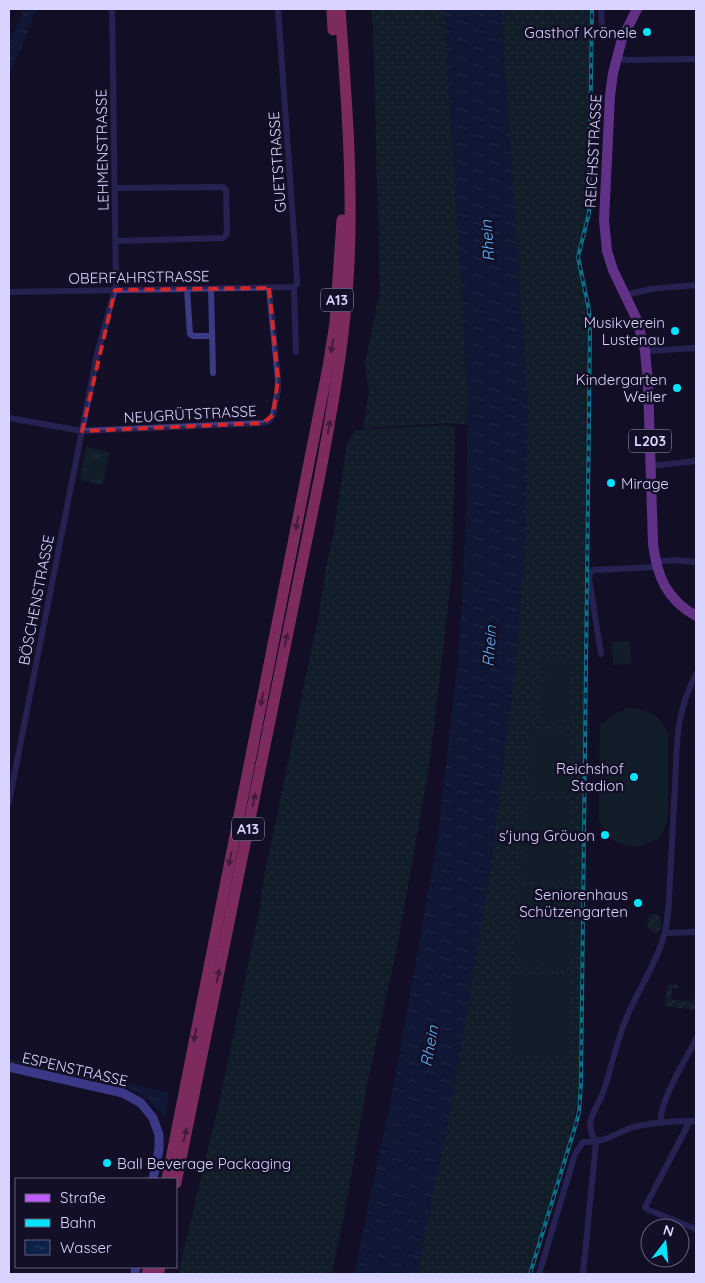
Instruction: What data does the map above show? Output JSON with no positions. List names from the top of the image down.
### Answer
{
  "streets": {
    "highway": ["A13"],
    "main road": ["REICHSSTRASSE", "L203"],
    "street": [
      "LEHMENSTRASSE",
      "GUETSTRASSE",
      "OBERFAHRSTRASSE",
      "NEUGRÜTSTRASSE",
      "BÖSCHENSTRASSE",
      "ESPENSTRASSE"
    ]
  },
  "crossings": [
    ["LEHMENSTRASSE", "OBERFAHRSTRASSE"],
    ["LEHMENSTRASSE", "BÖSCHENSTRASSE"],
    ["REICHSSTRASSE", "L203"],
    ["OBERFAHRSTRASSE", "NEUGRÜTSTRASSE"],
    ["OBERFAHRSTRASSE", "BÖSCHENSTRASSE"],
    ["NEUGRÜTSTRASSE", "BÖSCHENSTRASSE"]
  ],
  "water": ["Rhein"],
  "places": [
    "Gasthof Krönele",
    "Musikverein Lustenau",
    "Kindergarten Weiler",
    "Mirage",
    "Reichshof Stadion",
    "s'jung Gröuon",
    "Seniorenhaus Schützengarten",
    "Ball Beverage Packaging"
  ],
  "legend": ["Straße", "Bahn", "Wasser"],
  "north": "top"
}
